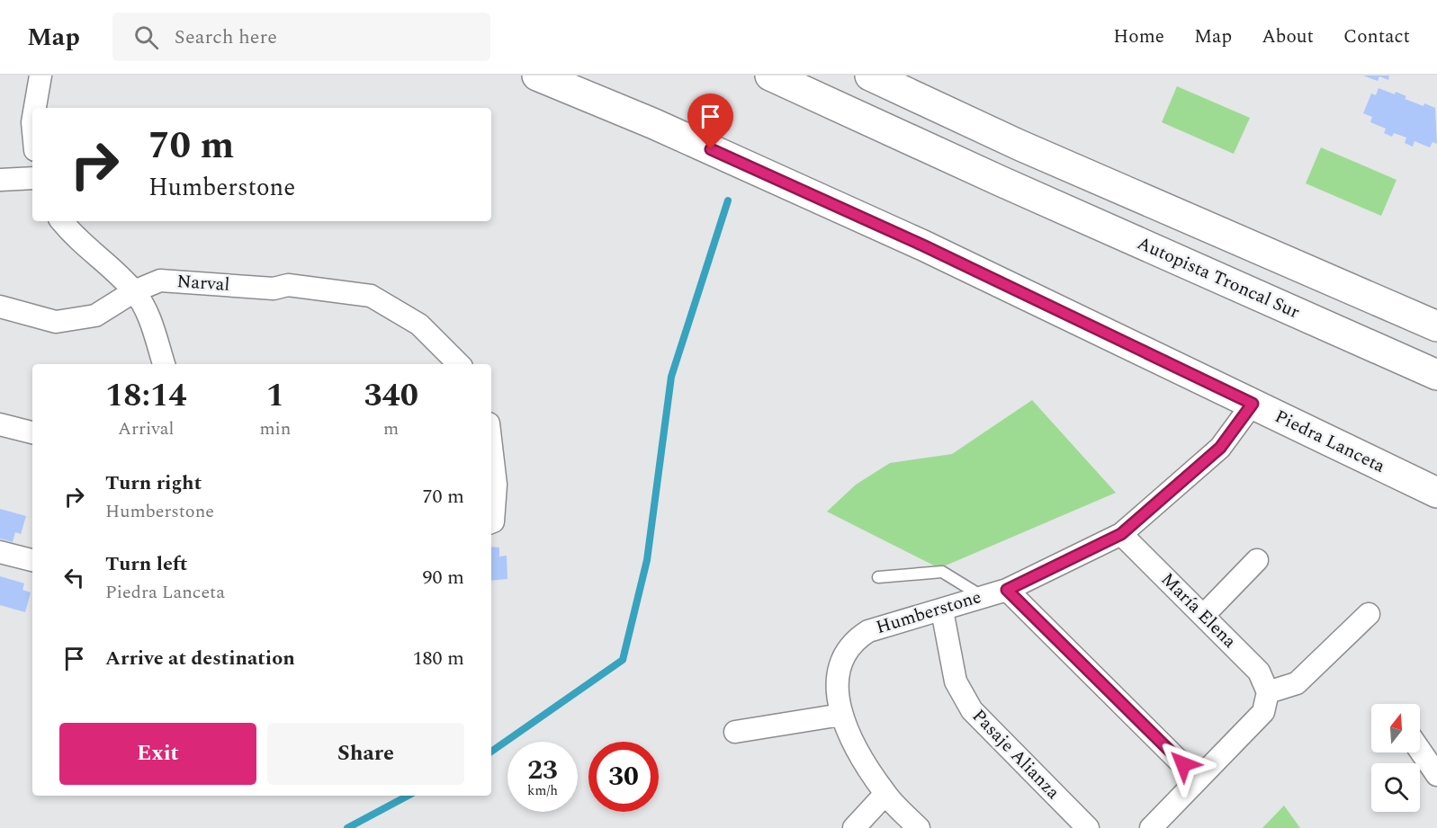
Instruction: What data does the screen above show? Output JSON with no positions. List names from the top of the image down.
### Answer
{
  "streets": {
    "main road": ["Autopista Troncal Sur", "Piedra Lanceta"],
    "street": [
      "Narval",
      "María Elena",
      "Humberstone",
      "Pasaje Alianza"
    ]
  },
  "crossings": [
    ["Piedra Lanceta", "Humberstone"],
    ["María Elena", "Humberstone"],
    ["Humberstone", "Pasaje Alianza"]
  ],
  "north": "top",
  "page": {
    "header": "Map",
    "search": "Search here",
    "nav": [
      "Home",
      "Map",
      "About",
      "Contact"
    ],
    "turn": ["70 m", "Humberstone"],
    "eta": [
      "18:14",
      "Arrival",
      "1",
      "min",
      "340",
      "m"
    ],
    "list": [
      {
        "name": "Turn right",
        "note": "Humberstone",
        "value": "70 m"
      },
      {
        "name": "Turn left",
        "note": "Piedra Lanceta",
        "value": "90 m"
      },
      {
        "name": "Arrive at destination",
        "value": "180 m"
      }
    ],
    "buttons": ["Exit", "Share"],
    "speed": "23 km/h",
    "limit": "30"
  }
}
